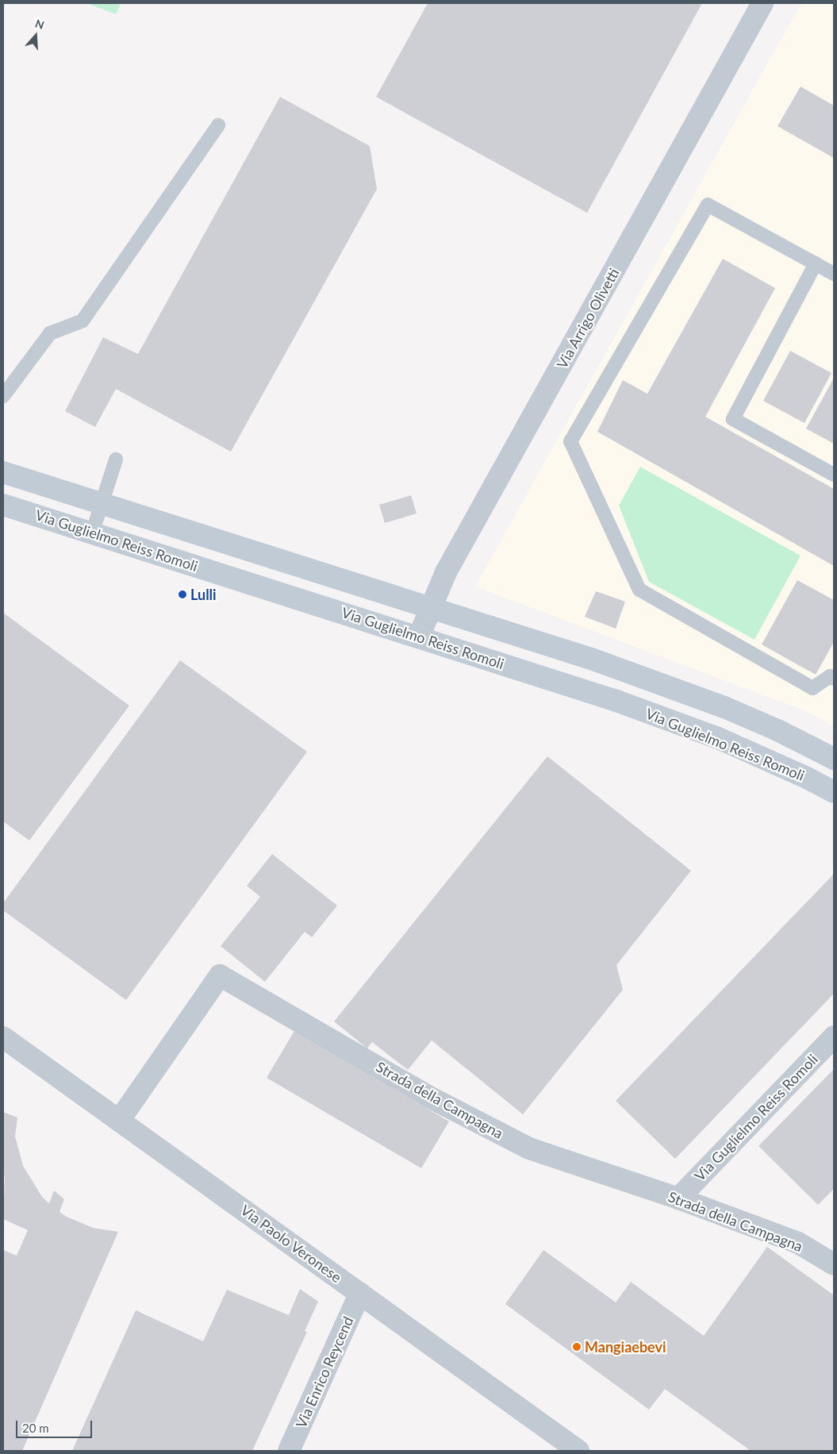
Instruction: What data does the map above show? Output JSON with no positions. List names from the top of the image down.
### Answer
{
  "streets": {
    "main road": ["Via Guglielmo Reiss Romoli"],
    "street": [
      "Via Arrigo Olivetti",
      "Strada della Campagna",
      "Via Paolo Veronese",
      "Via Enrico Reycend"
    ]
  },
  "crossings": [
    ["Via Arrigo Olivetti", "Via Guglielmo Reiss Romoli"],
    ["Via Guglielmo Reiss Romoli", "Strada della Campagna"],
    ["Strada della Campagna", "Via Paolo Veronese"],
    ["Via Paolo Veronese", "Via Enrico Reycend"]
  ],
  "places": ["Lulli", "Mangiaebevi"],
  "scale_bar": "20 m",
  "north": "top"
}
